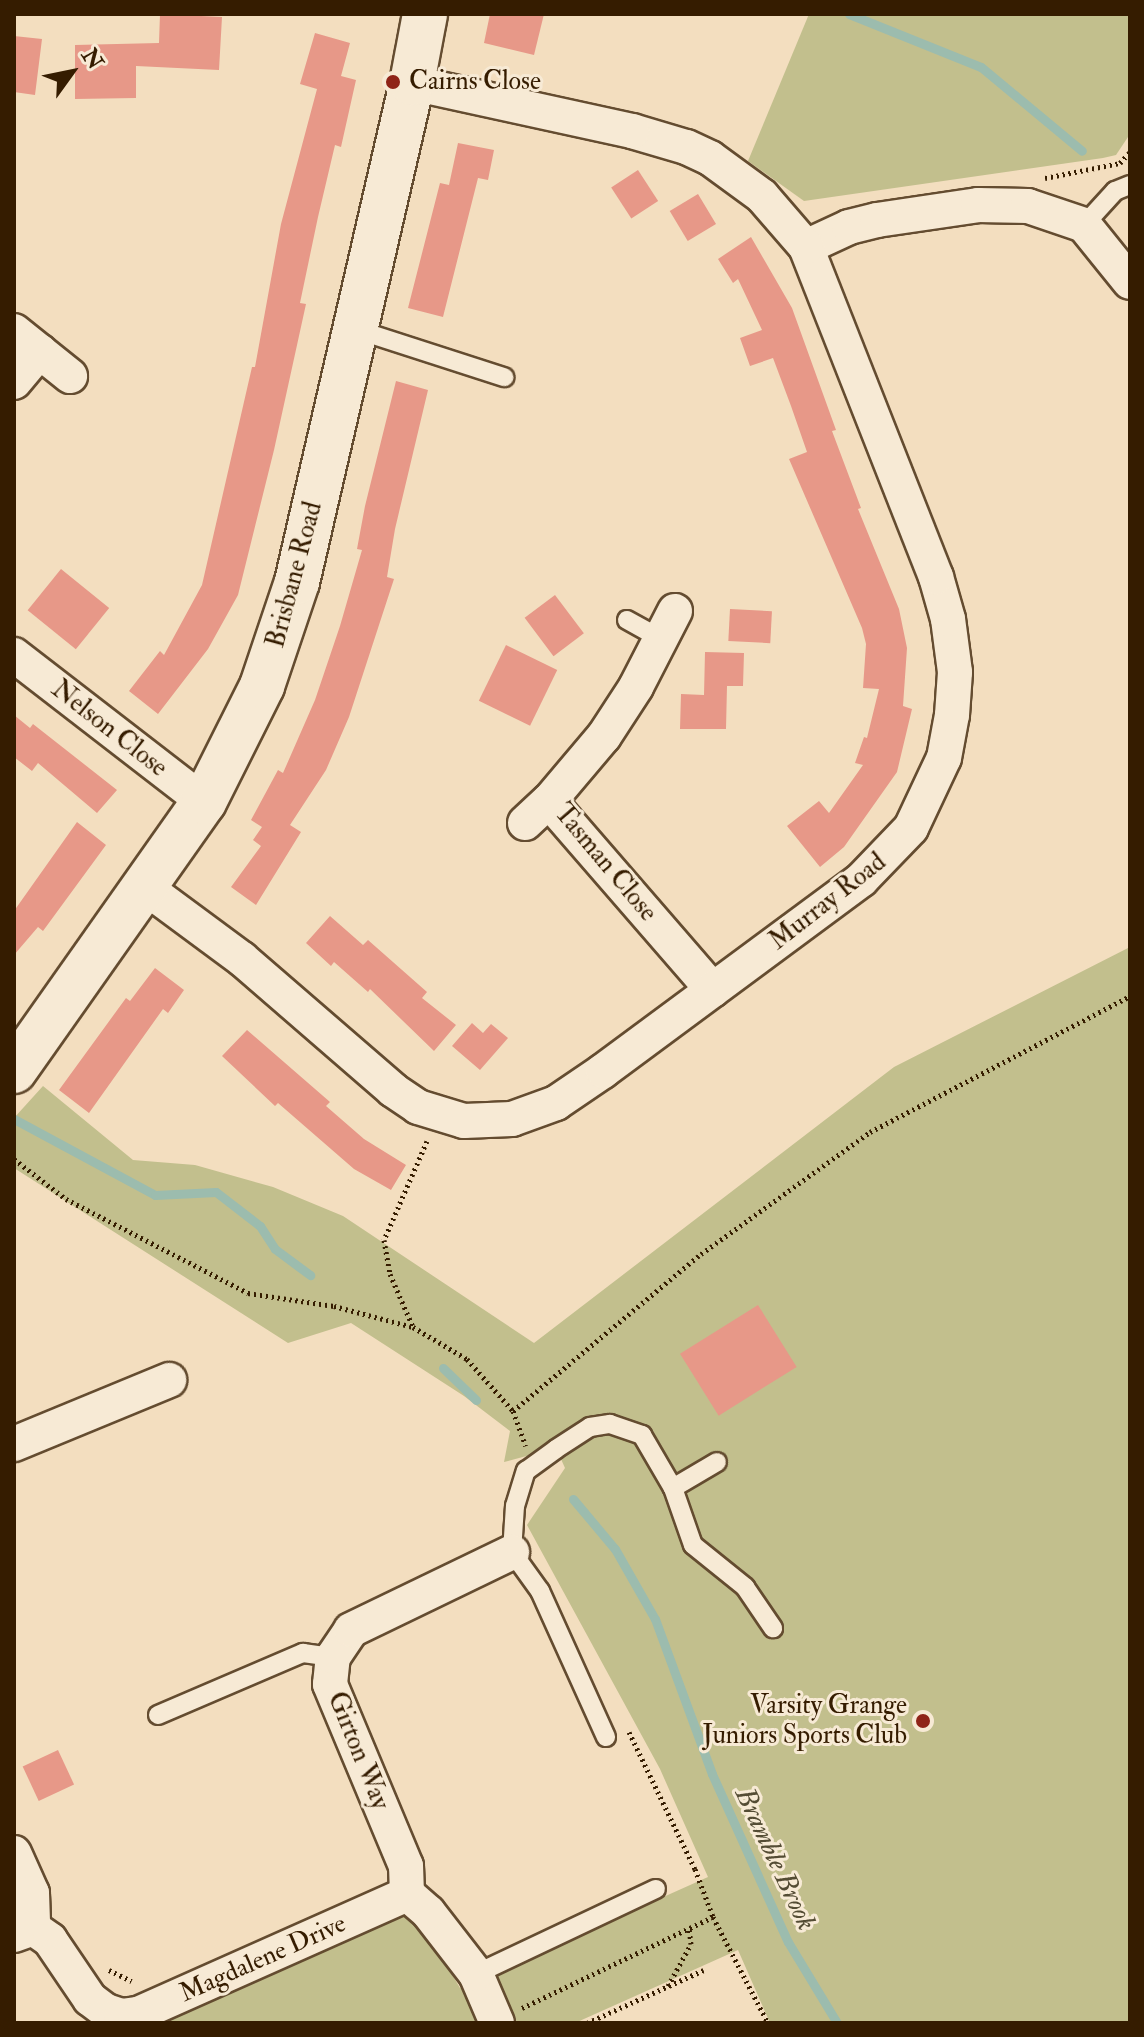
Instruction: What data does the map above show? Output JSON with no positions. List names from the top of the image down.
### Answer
{
  "streets": {
    "street": [
      "Brisbane Road",
      "Nelson Close",
      "Tasman Close",
      "Murray Road",
      "Girton Way",
      "Magdalene Drive"
    ]
  },
  "crossings": [
    ["Brisbane Road", "Nelson Close"],
    ["Brisbane Road", "Murray Road"],
    ["Tasman Close", "Murray Road"],
    ["Girton Way", "Magdalene Drive"]
  ],
  "water": ["Bramble Brook"],
  "places": ["Cairns Close", "Varsity Grange Juniors Sports Club"],
  "north": "top right"
}
